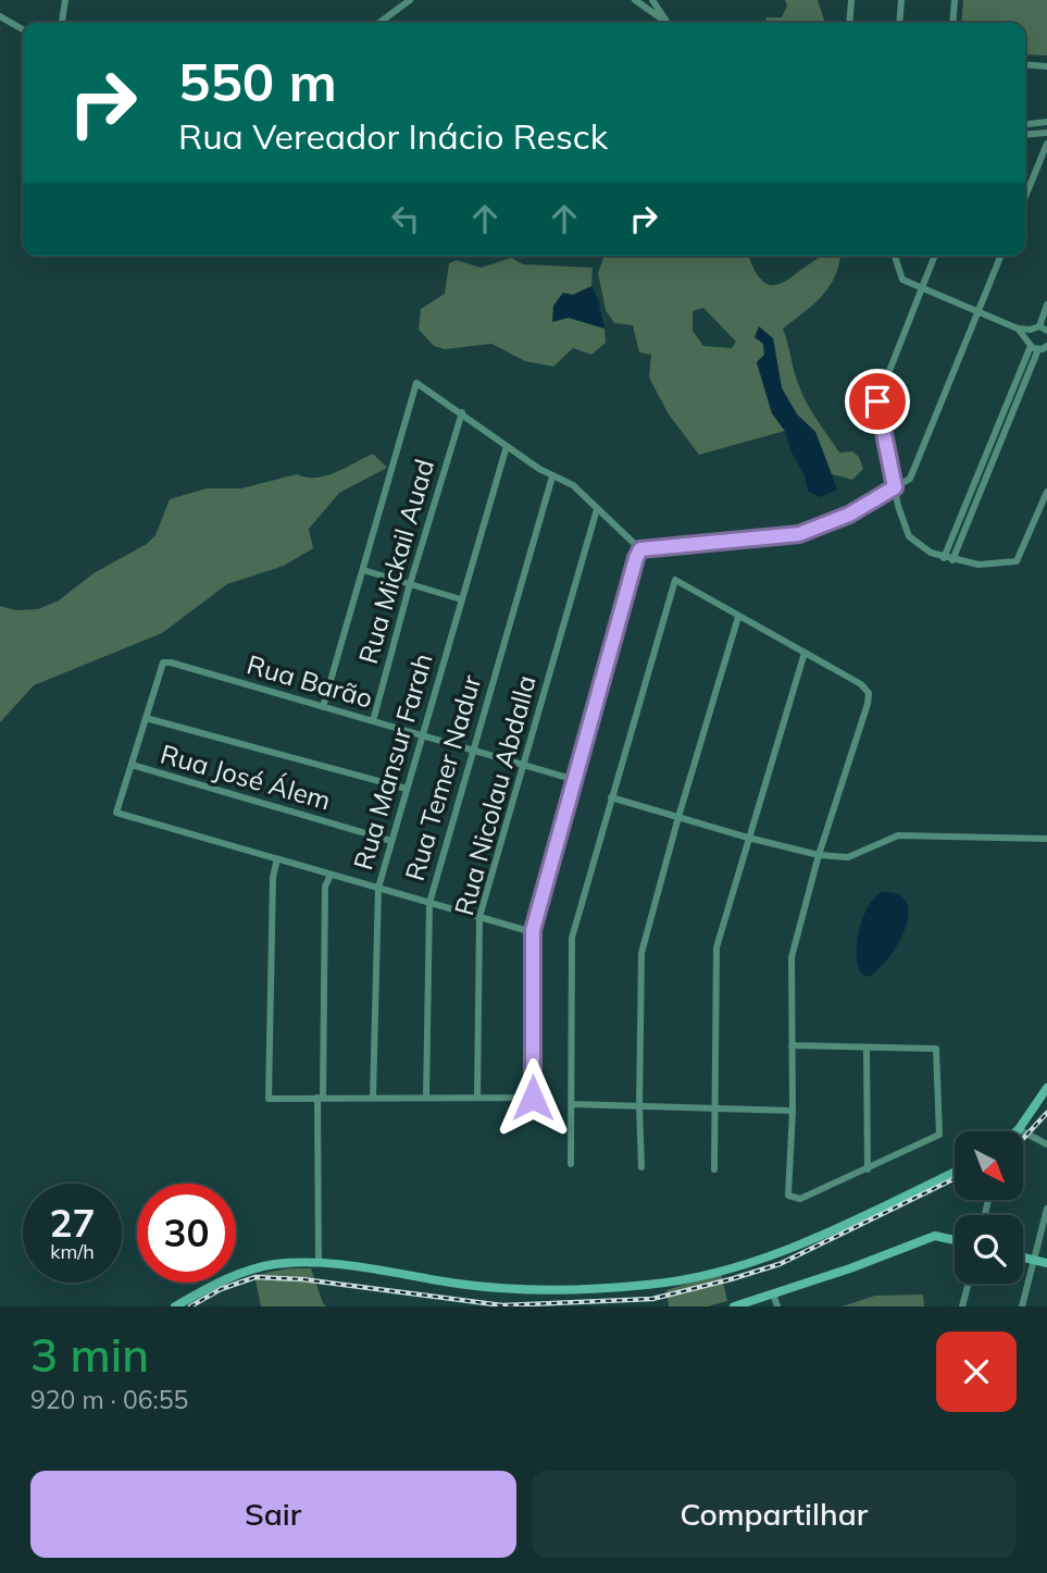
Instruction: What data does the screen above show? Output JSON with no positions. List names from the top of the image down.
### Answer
{
  "streets": {
    "street": [
      "Rua Mickail Auad",
      "Rua Barão",
      "Rua Mansur Farah",
      "Rua José Álem",
      "Rua Temer Nadur",
      "Rua Nicolau Abdalla"
    ]
  },
  "crossings": [
    ["Rua Mickail Auad", "Rua Barão"],
    ["Rua Barão", "Rua Mansur Farah"],
    ["Rua Barão", "Rua Temer Nadur"],
    ["Rua Barão", "Rua Nicolau Abdalla"],
    ["Rua Mansur Farah", "Rua José Álem"]
  ],
  "north": "bottom right",
  "page": {
    "turn": ["550 m", "Rua Vereador Inácio Resck"],
    "speed": "27 km/h",
    "limit": "30",
    "heading": ["3 min", "920 m · 06:55"],
    "buttons": ["Sair", "Compartilhar"]
  }
}
